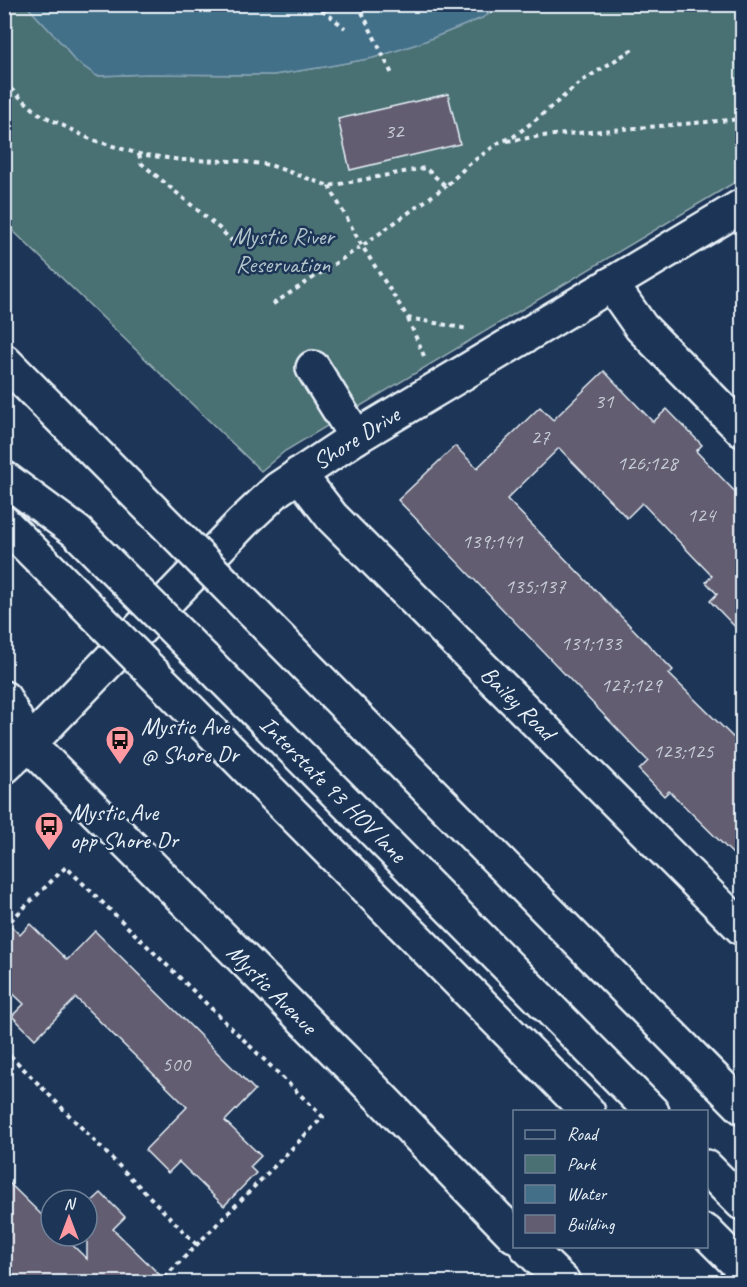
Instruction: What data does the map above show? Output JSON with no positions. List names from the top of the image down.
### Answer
{
  "streets": {
    "main road": [
      "Shore Drive",
      "Bailey Road",
      "Interstate 93 HOV lane",
      "Mystic Avenue"
    ]
  },
  "crossings": [
    ["Shore Drive", "Bailey Road"],
    ["Shore Drive", "Mystic Avenue"]
  ],
  "parks": ["Mystic River Reservation"],
  "places": {
    "bus stop": ["Mystic Ave @ Shore Dr", "Mystic Ave opp Shore Dr"]
  },
  "house_numbers": [
    "32",
    "31",
    "27",
    "126;128",
    "124",
    "139;141",
    "135;137",
    "131;133",
    "127;129",
    "123;125",
    "500"
  ],
  "legend": [
    "Road",
    "Park",
    "Water",
    "Building"
  ],
  "north": "top"
}
